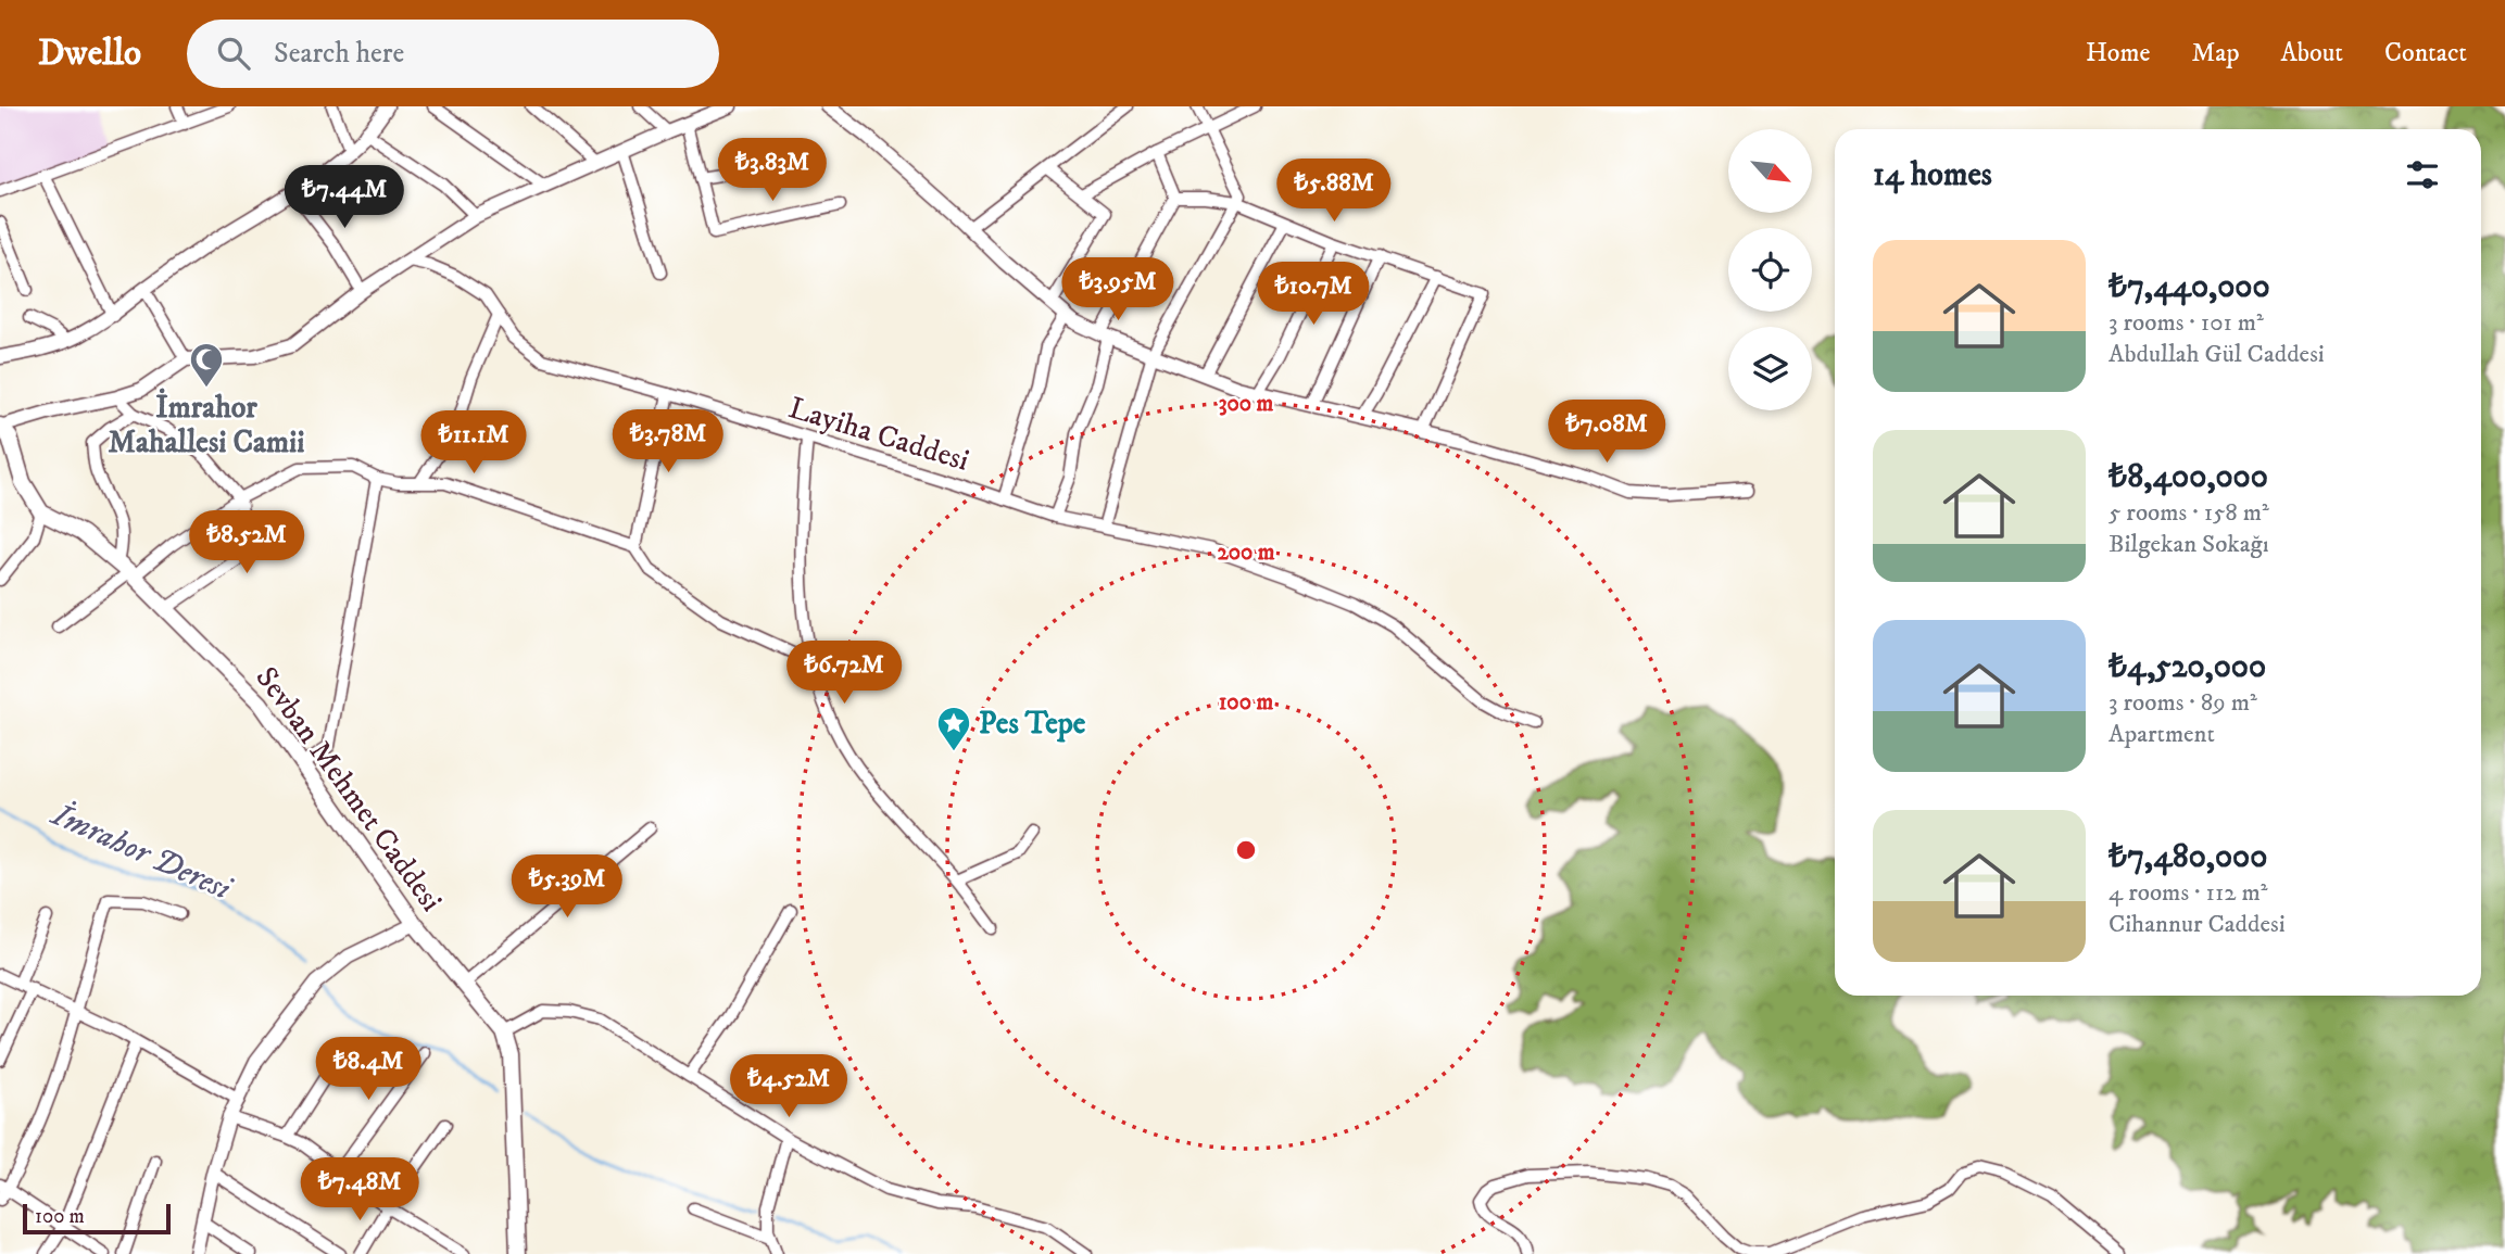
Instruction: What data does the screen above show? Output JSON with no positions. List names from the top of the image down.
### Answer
{
  "streets": {
    "main road": ["Sevban Mehmet Caddesi"],
    "street": ["Layiha Caddesi"]
  },
  "water": ["İmrahor Deresi"],
  "places": {
    "mosque": ["İmrahor Mahallesi Camii"],
    "place": ["Pes Tepe"]
  },
  "scale_bar": "100 m",
  "north": "bottom right",
  "page": {
    "header": "Dwello",
    "search": "Search here",
    "nav": [
      "Home",
      "Map",
      "About",
      "Contact"
    ],
    "heading": "14 homes",
    "price": [
      "₺3.83M",
      "₺5.88M",
      "₺7.44M",
      "₺3.95M",
      "₺10.7M",
      "₺7.08M",
      "₺3.78M",
      "₺11.1M",
      "₺8.52M",
      "₺6.72M",
      "₺5.39M",
      "₺8.4M",
      "₺4.52M",
      "₺7.48M"
    ],
    "list": [
      {
        "name": "₺7,440,000",
        "note": "3 rooms · 101 m² · Abdullah Gül Caddesi"
      },
      {
        "name": "₺8,400,000",
        "note": "5 rooms · 158 m² · Bilgekan Sokağı"
      },
      {
        "name": "₺4,520,000",
        "note": "3 rooms · 89 m² · Apartment"
      },
      {
        "name": "₺7,480,000",
        "note": "4 rooms · 112 m² · Cihannur Caddesi"
      }
    ],
    "scale": "100 m"
  },
  "rings": ["300 m", "200 m", "100 m"]
}
